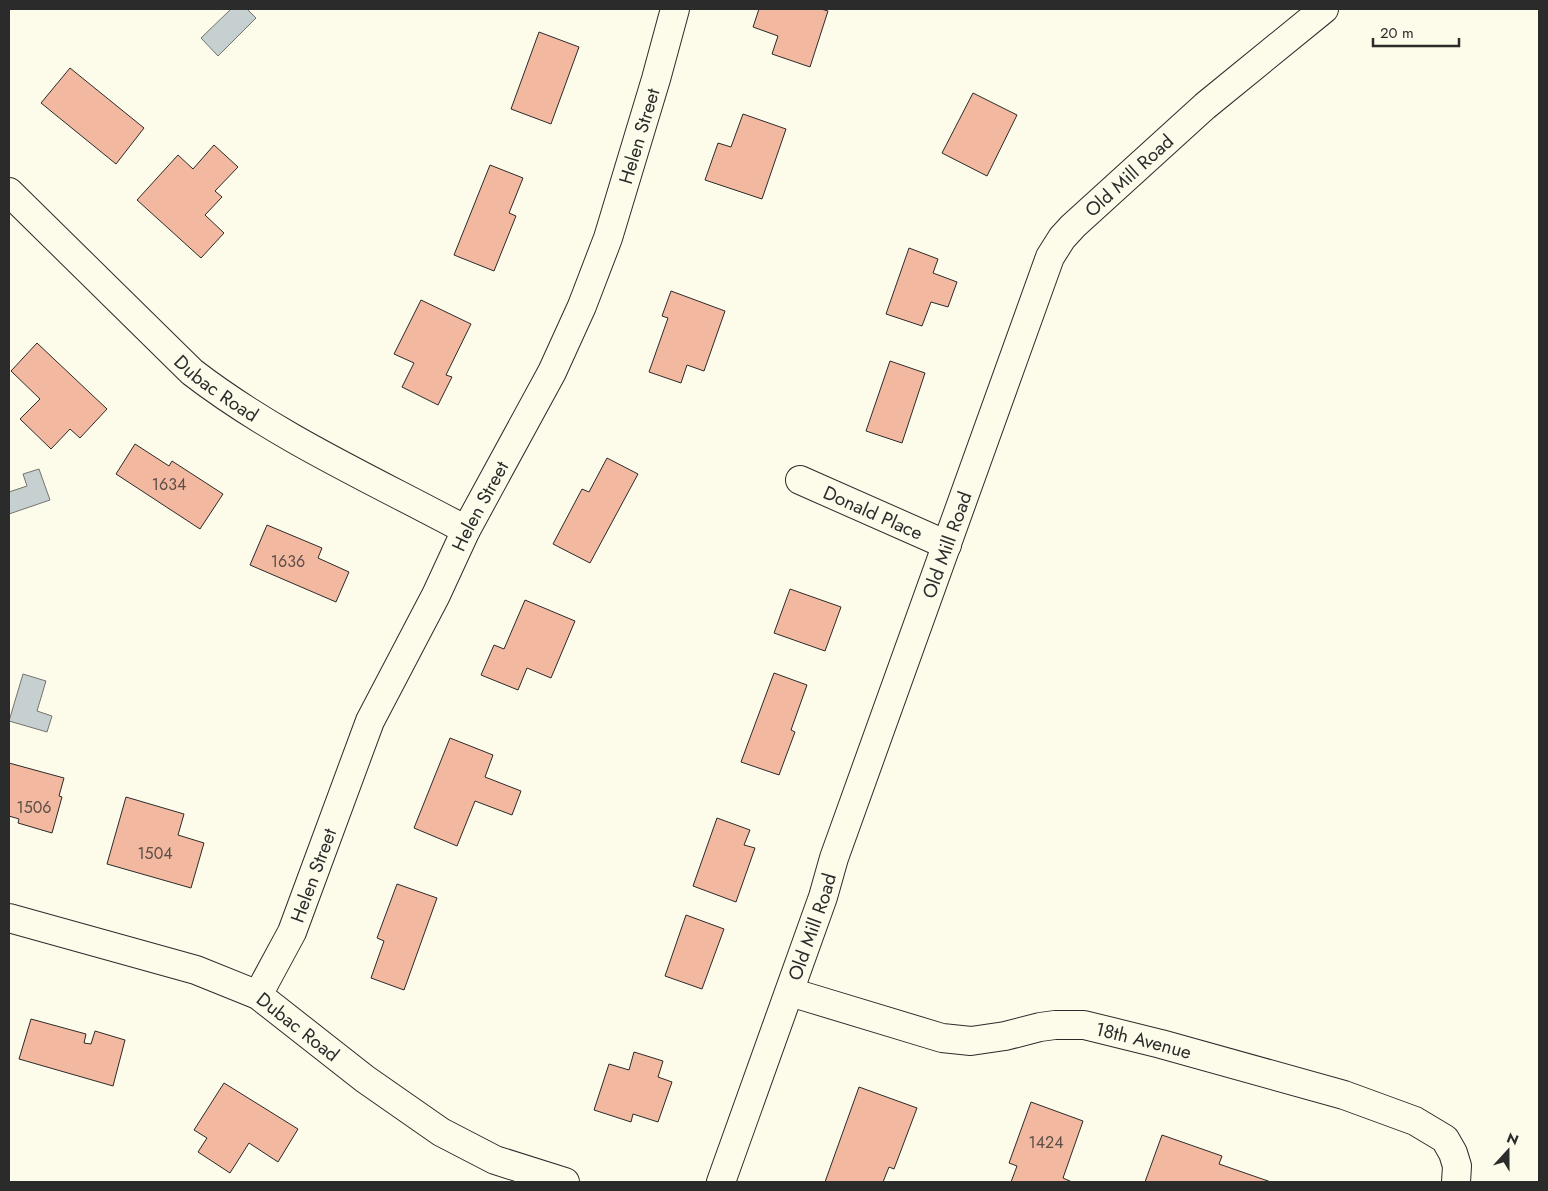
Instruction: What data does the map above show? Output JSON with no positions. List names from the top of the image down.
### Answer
{
  "streets": {
    "street": [
      "Helen Street",
      "Old Mill Road",
      "Dubac Road",
      "Donald Place",
      "18th Avenue"
    ]
  },
  "crossings": [
    ["Helen Street", "Dubac Road"],
    ["Old Mill Road", "Donald Place"],
    ["Old Mill Road", "18th Avenue"]
  ],
  "house_numbers": [
    "1634",
    "1636",
    "1506",
    "1504",
    "1424"
  ],
  "scale_bar": "20 m",
  "north": "top"
}
